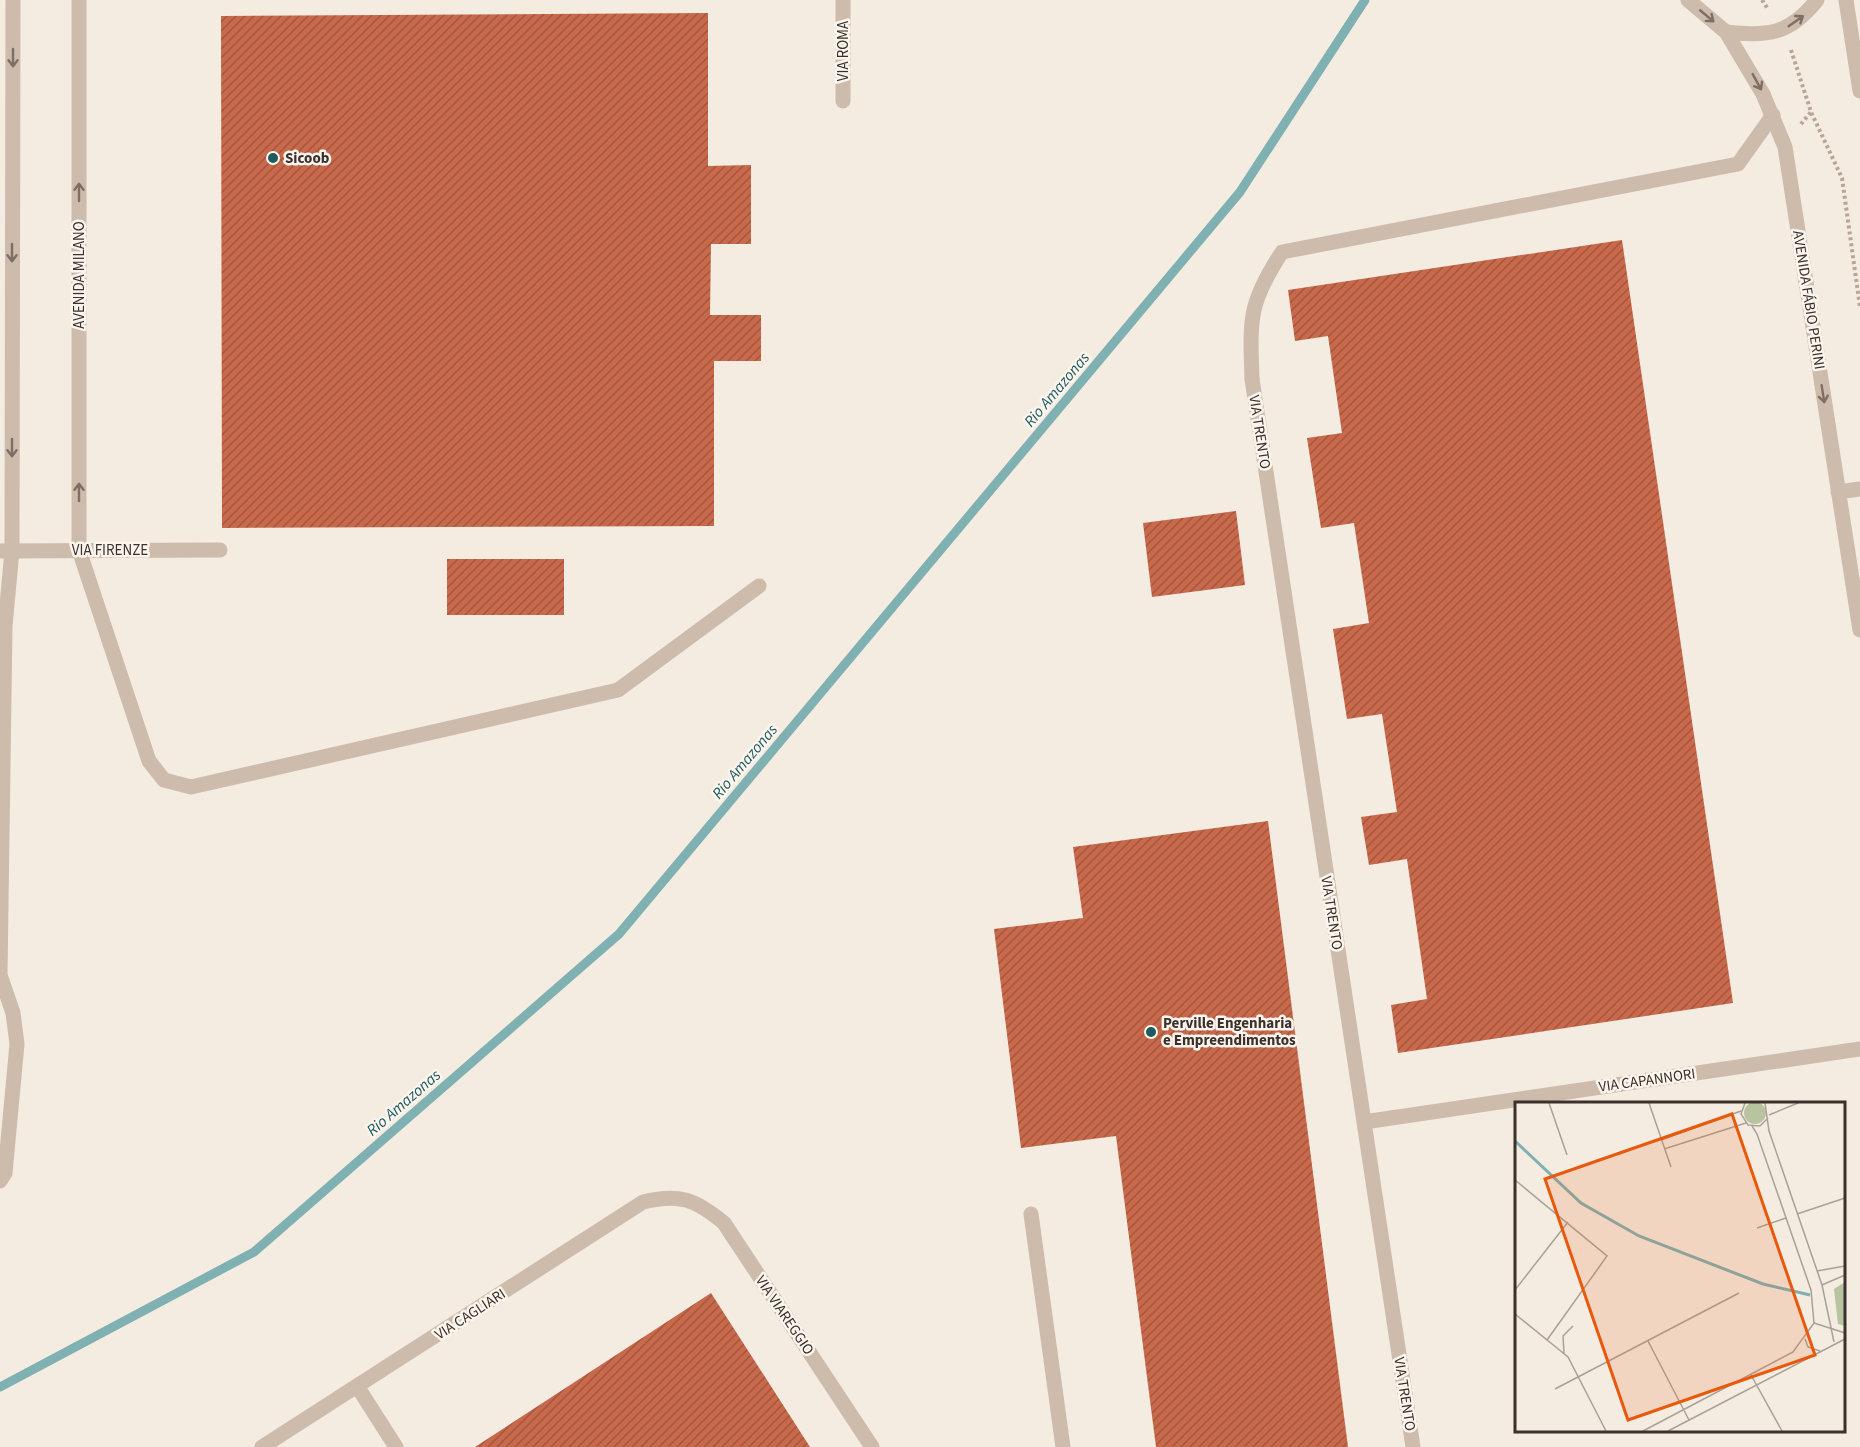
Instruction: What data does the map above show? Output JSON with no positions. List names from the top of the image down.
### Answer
{
  "streets": {
    "street": [
      "VIA ROMA",
      "AVENIDA MILANO",
      "AVENIDA FÁBIO PERINI",
      "VIA TRENTO",
      "VIA FIRENZE",
      "VIA CAPANNORI",
      "VIA CAGLIARI",
      "VIA VIAREGGIO"
    ]
  },
  "crossings": [
    ["AVENIDA MILANO", "VIA FIRENZE"],
    ["AVENIDA FÁBIO PERINI", "VIA TRENTO"],
    ["VIA TRENTO", "VIA CAPANNORI"],
    ["VIA CAGLIARI", "VIA VIAREGGIO"]
  ],
  "one_way": ["AVENIDA FÁBIO PERINI"],
  "water": ["Rio Amazonas"],
  "places": ["Sicoob", "Perville Engenharia e Empreendimentos"]
}
